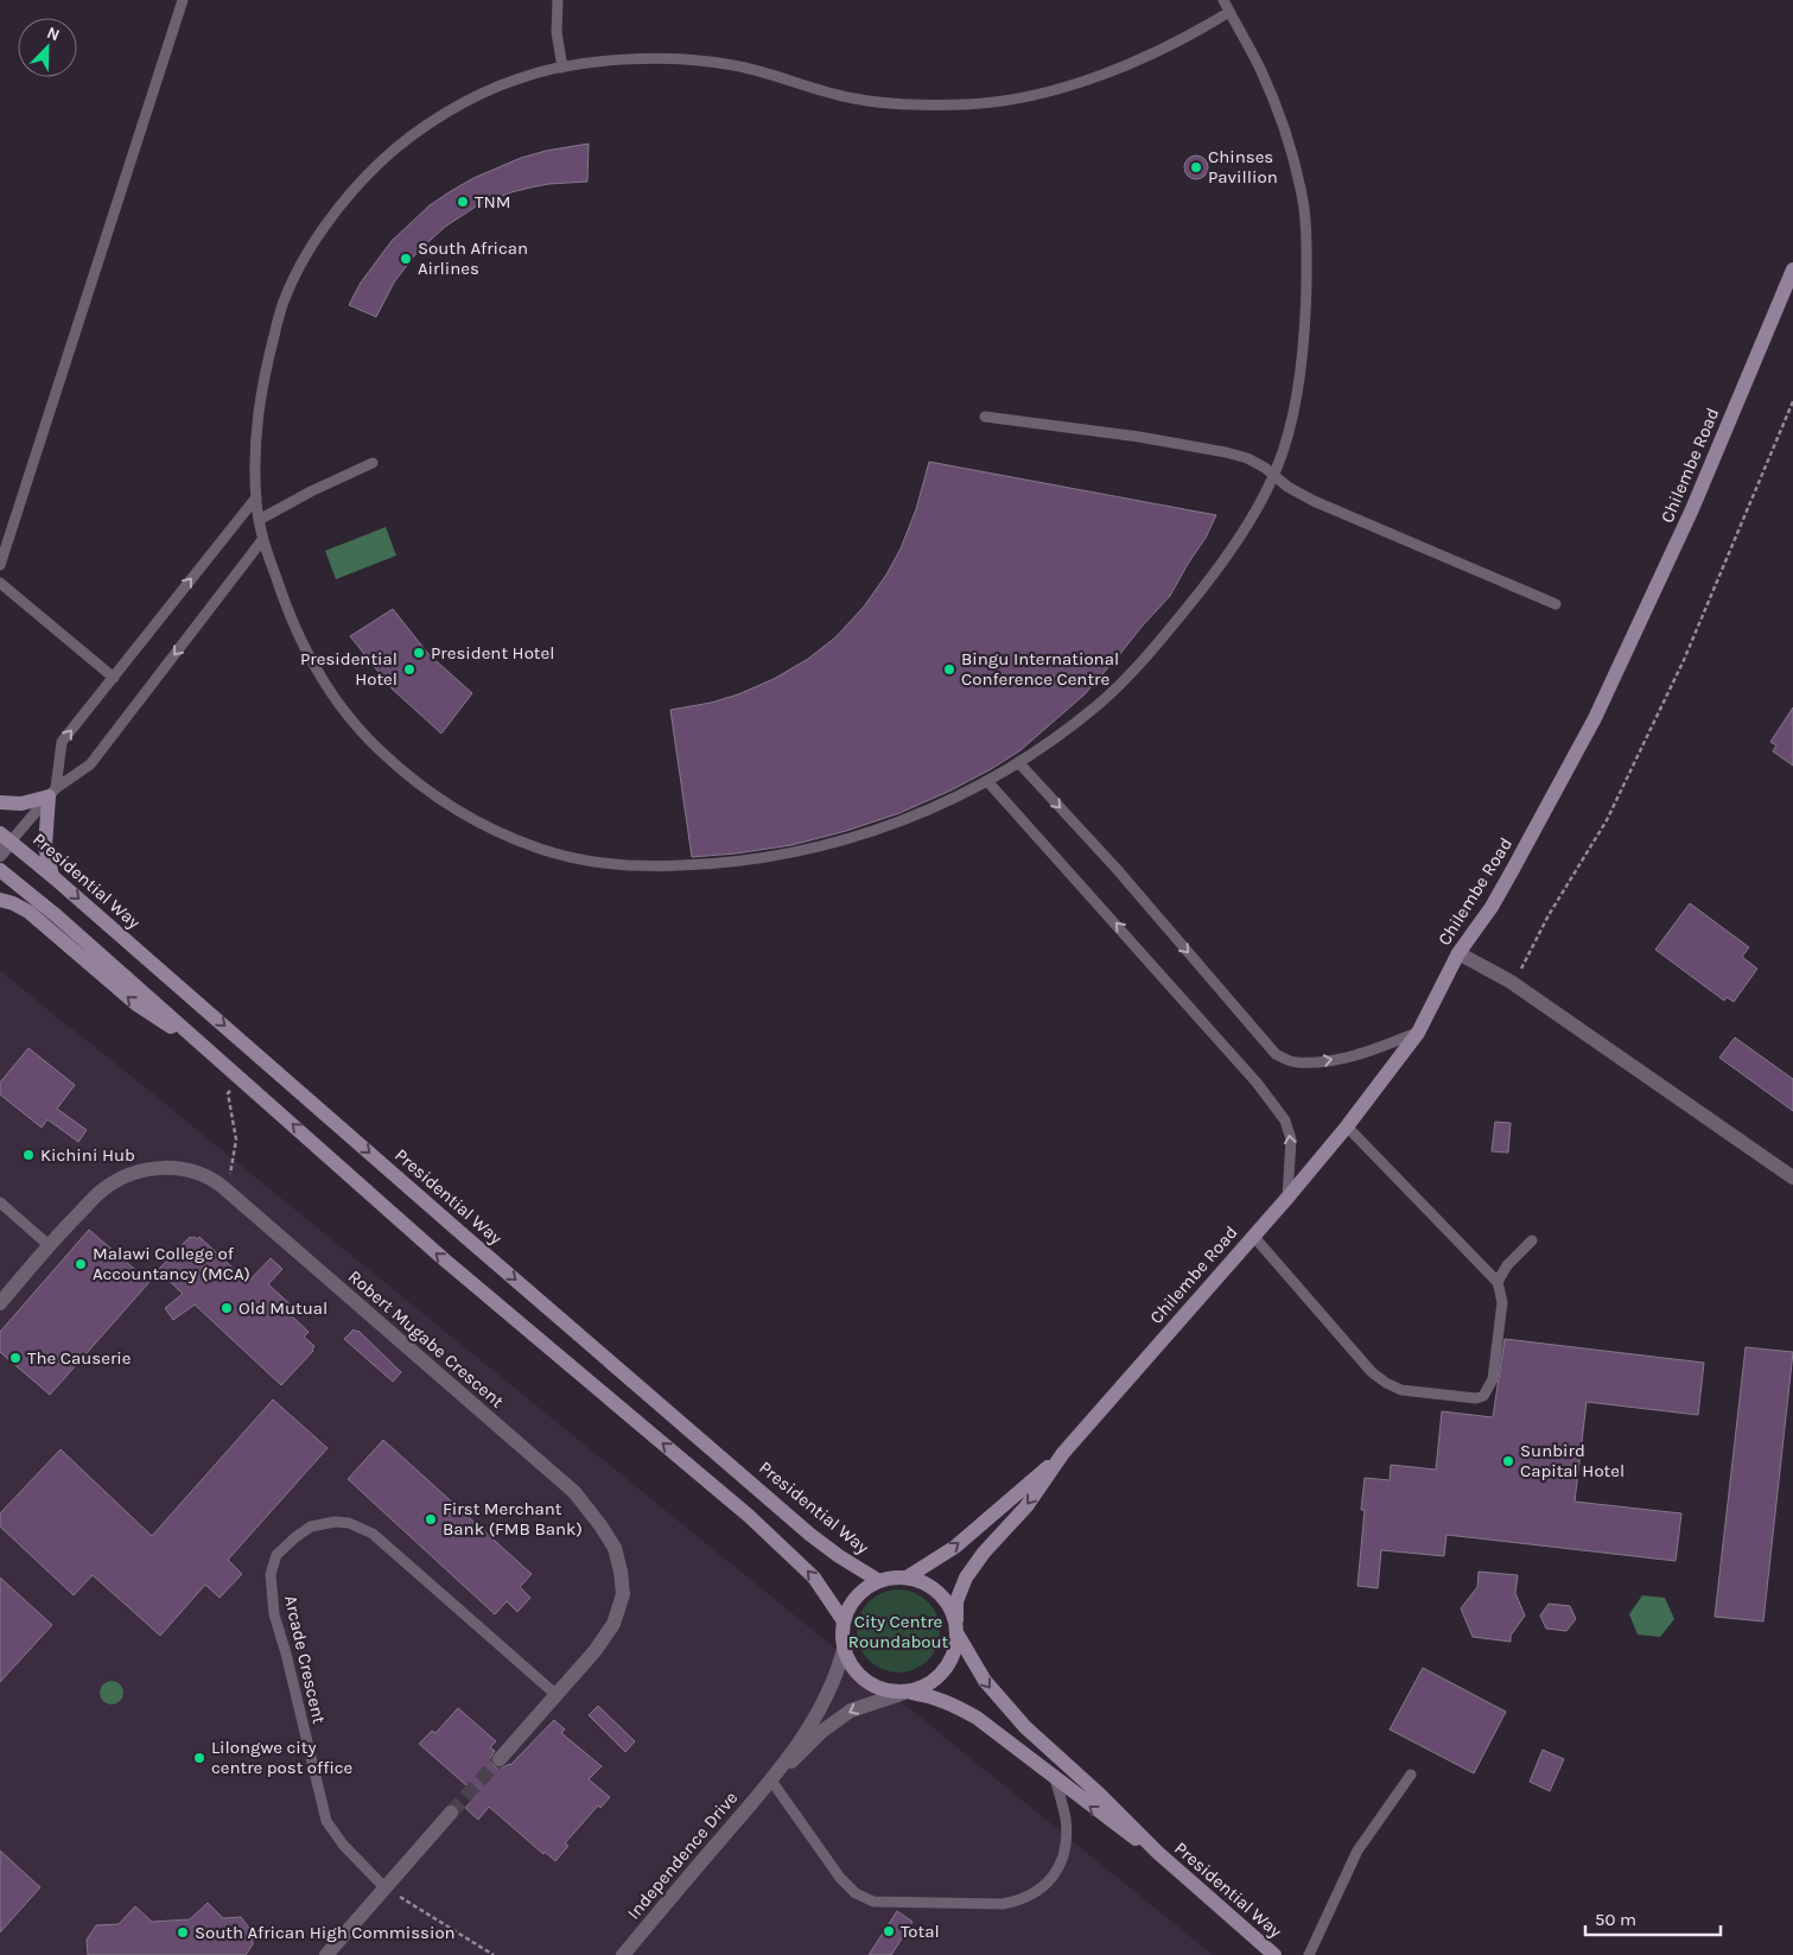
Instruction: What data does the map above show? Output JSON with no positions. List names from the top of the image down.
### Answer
{
  "streets": {
    "main road": ["Chilembe Road", "Presidential Way"],
    "street": ["Robert Mugabe Crescent", "Independence Drive"],
    "lane": ["Arcade Crescent"]
  },
  "crossings": [
    ["Presidential Way", "Independence Drive"],
    ["Robert Mugabe Crescent", "Arcade Crescent"]
  ],
  "parks": ["City Centre Roundabout"],
  "places": [
    "Chinses Pavillion",
    "TNM",
    "South African Airlines",
    "President Hotel",
    "Presidential Hotel",
    "Bingu International Conference Centre",
    "Kichini Hub",
    "Malawi College of Accountancy (MCA)",
    "Old Mutual",
    "The Causerie",
    "Sunbird Capital Hotel",
    "First Merchant Bank (FMB Bank)",
    "Lilongwe city centre post office",
    "Total",
    "South African High Commission"
  ],
  "scale_bar": "50 m",
  "north": "top right"
}
